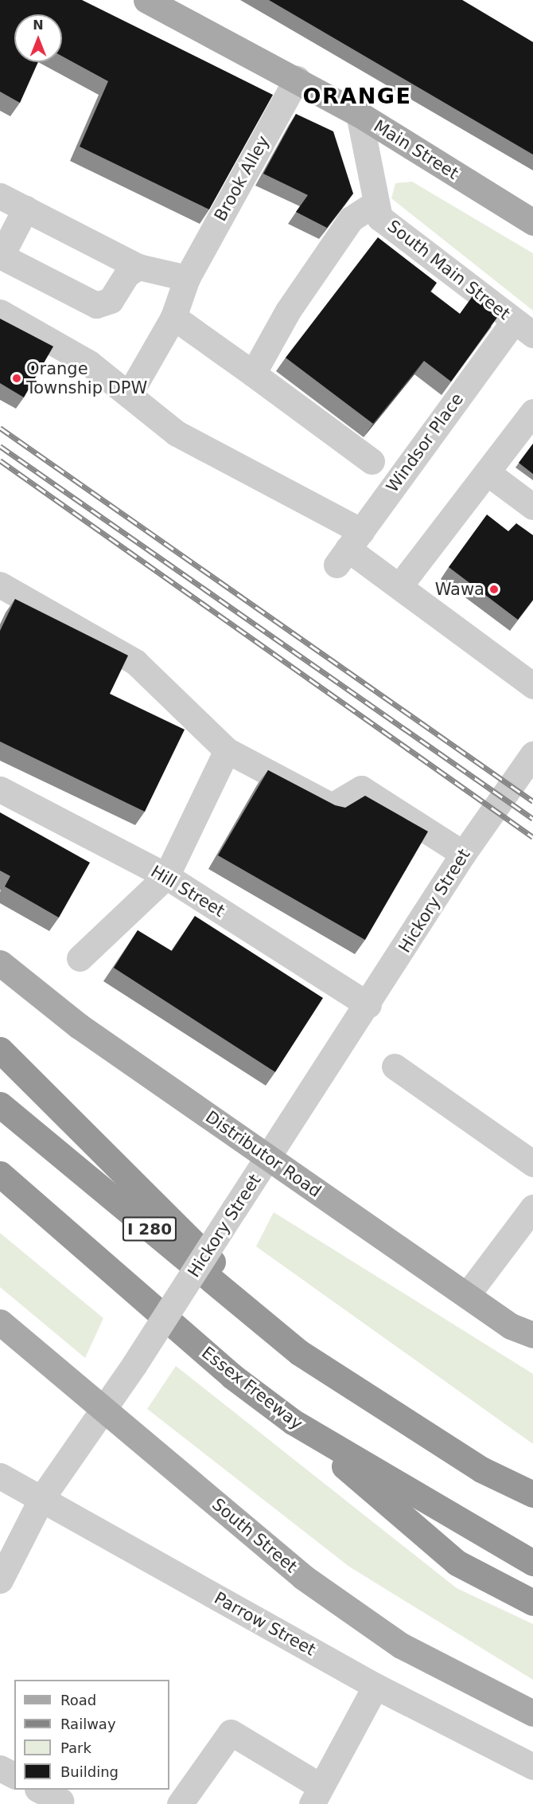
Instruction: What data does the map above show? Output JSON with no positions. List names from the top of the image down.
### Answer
{
  "streets": {
    "highway": ["I 280", "Essex Freeway"],
    "main road": ["Main Street", "Distributor Road", "South Street"],
    "street": [
      "Brook Alley",
      "South Main Street",
      "Windsor Place",
      "Hill Street",
      "Hickory Street",
      "Parrow Street"
    ]
  },
  "crossings": [
    ["Main Street", "Brook Alley"],
    ["Main Street", "South Main Street"],
    ["South Main Street", "Windsor Place"],
    ["Hill Street", "Hickory Street"],
    ["Hickory Street", "Distributor Road"],
    ["Hickory Street", "South Street"],
    ["Hickory Street", "Parrow Street"]
  ],
  "districts": ["ORANGE"],
  "places": ["Orange Township DPW", "Wawa"],
  "legend": [
    "Road",
    "Railway",
    "Park",
    "Building"
  ],
  "north": "top"
}
